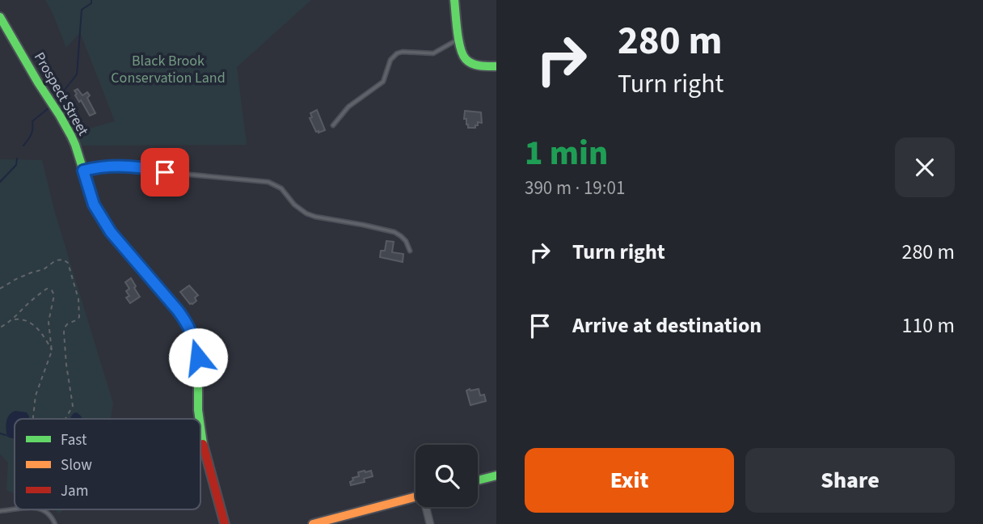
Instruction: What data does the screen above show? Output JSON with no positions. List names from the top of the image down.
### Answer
{
  "streets": {
    "street": ["Prospect Street"]
  },
  "parks": ["Black Brook Conservation Land"],
  "legend": ["Fast", "Slow", "Jam"],
  "page": {
    "turn": ["280 m", "Turn right"],
    "heading": ["1 min", "390 m · 19:01"],
    "list": [
      {
        "name": "Turn right",
        "value": "280 m"
      },
      {
        "name": "Arrive at destination",
        "value": "110 m"
      }
    ],
    "buttons": ["Exit", "Share"]
  }
}
